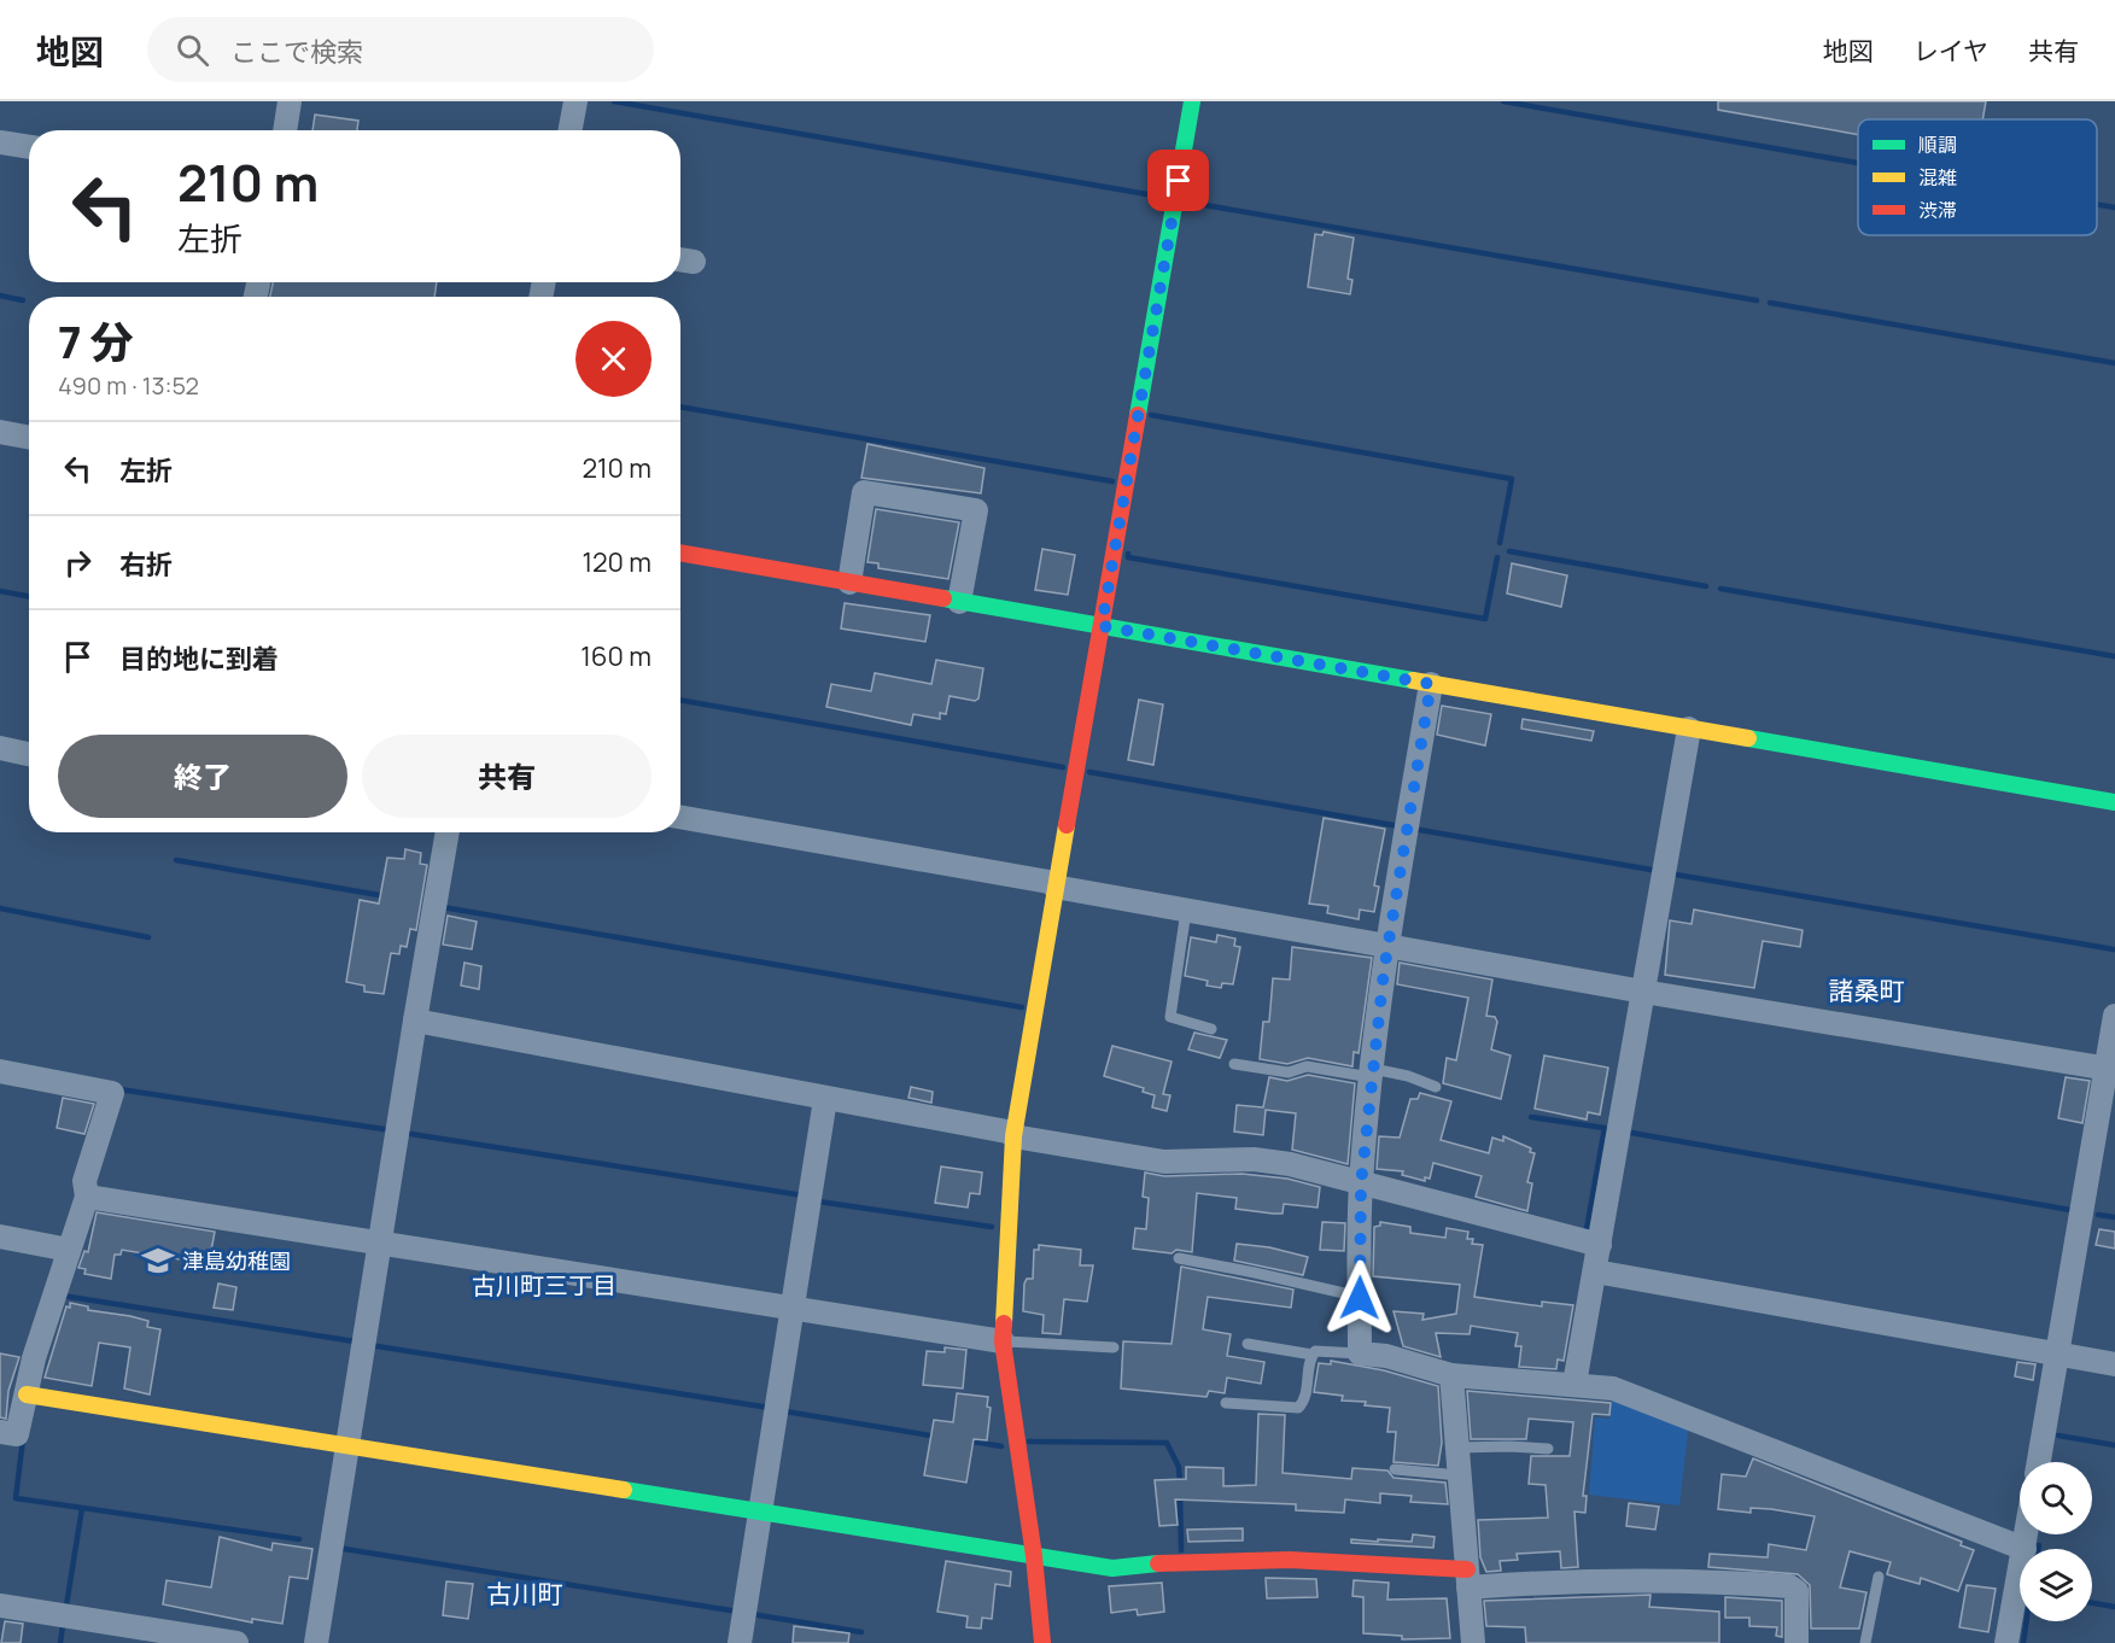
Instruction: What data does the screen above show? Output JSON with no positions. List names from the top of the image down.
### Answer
{
  "districts": ["諸桑町", "古川町三丁目", "古川町"],
  "places": {
    "school or university": ["津島幼稚園"]
  },
  "legend": ["順調", "混雑", "渋滞"],
  "page": {
    "header": "地図",
    "search": "ここで検索",
    "nav": ["地図", "レイヤ", "共有"],
    "turn": ["210 m", "左折"],
    "heading": ["7 分", "490 m · 13:52"],
    "list": [
      {
        "name": "左折",
        "value": "210 m"
      },
      {
        "name": "右折",
        "value": "120 m"
      },
      {
        "name": "目的地に到着",
        "value": "160 m"
      }
    ],
    "buttons": ["終了", "共有"]
  }
}
